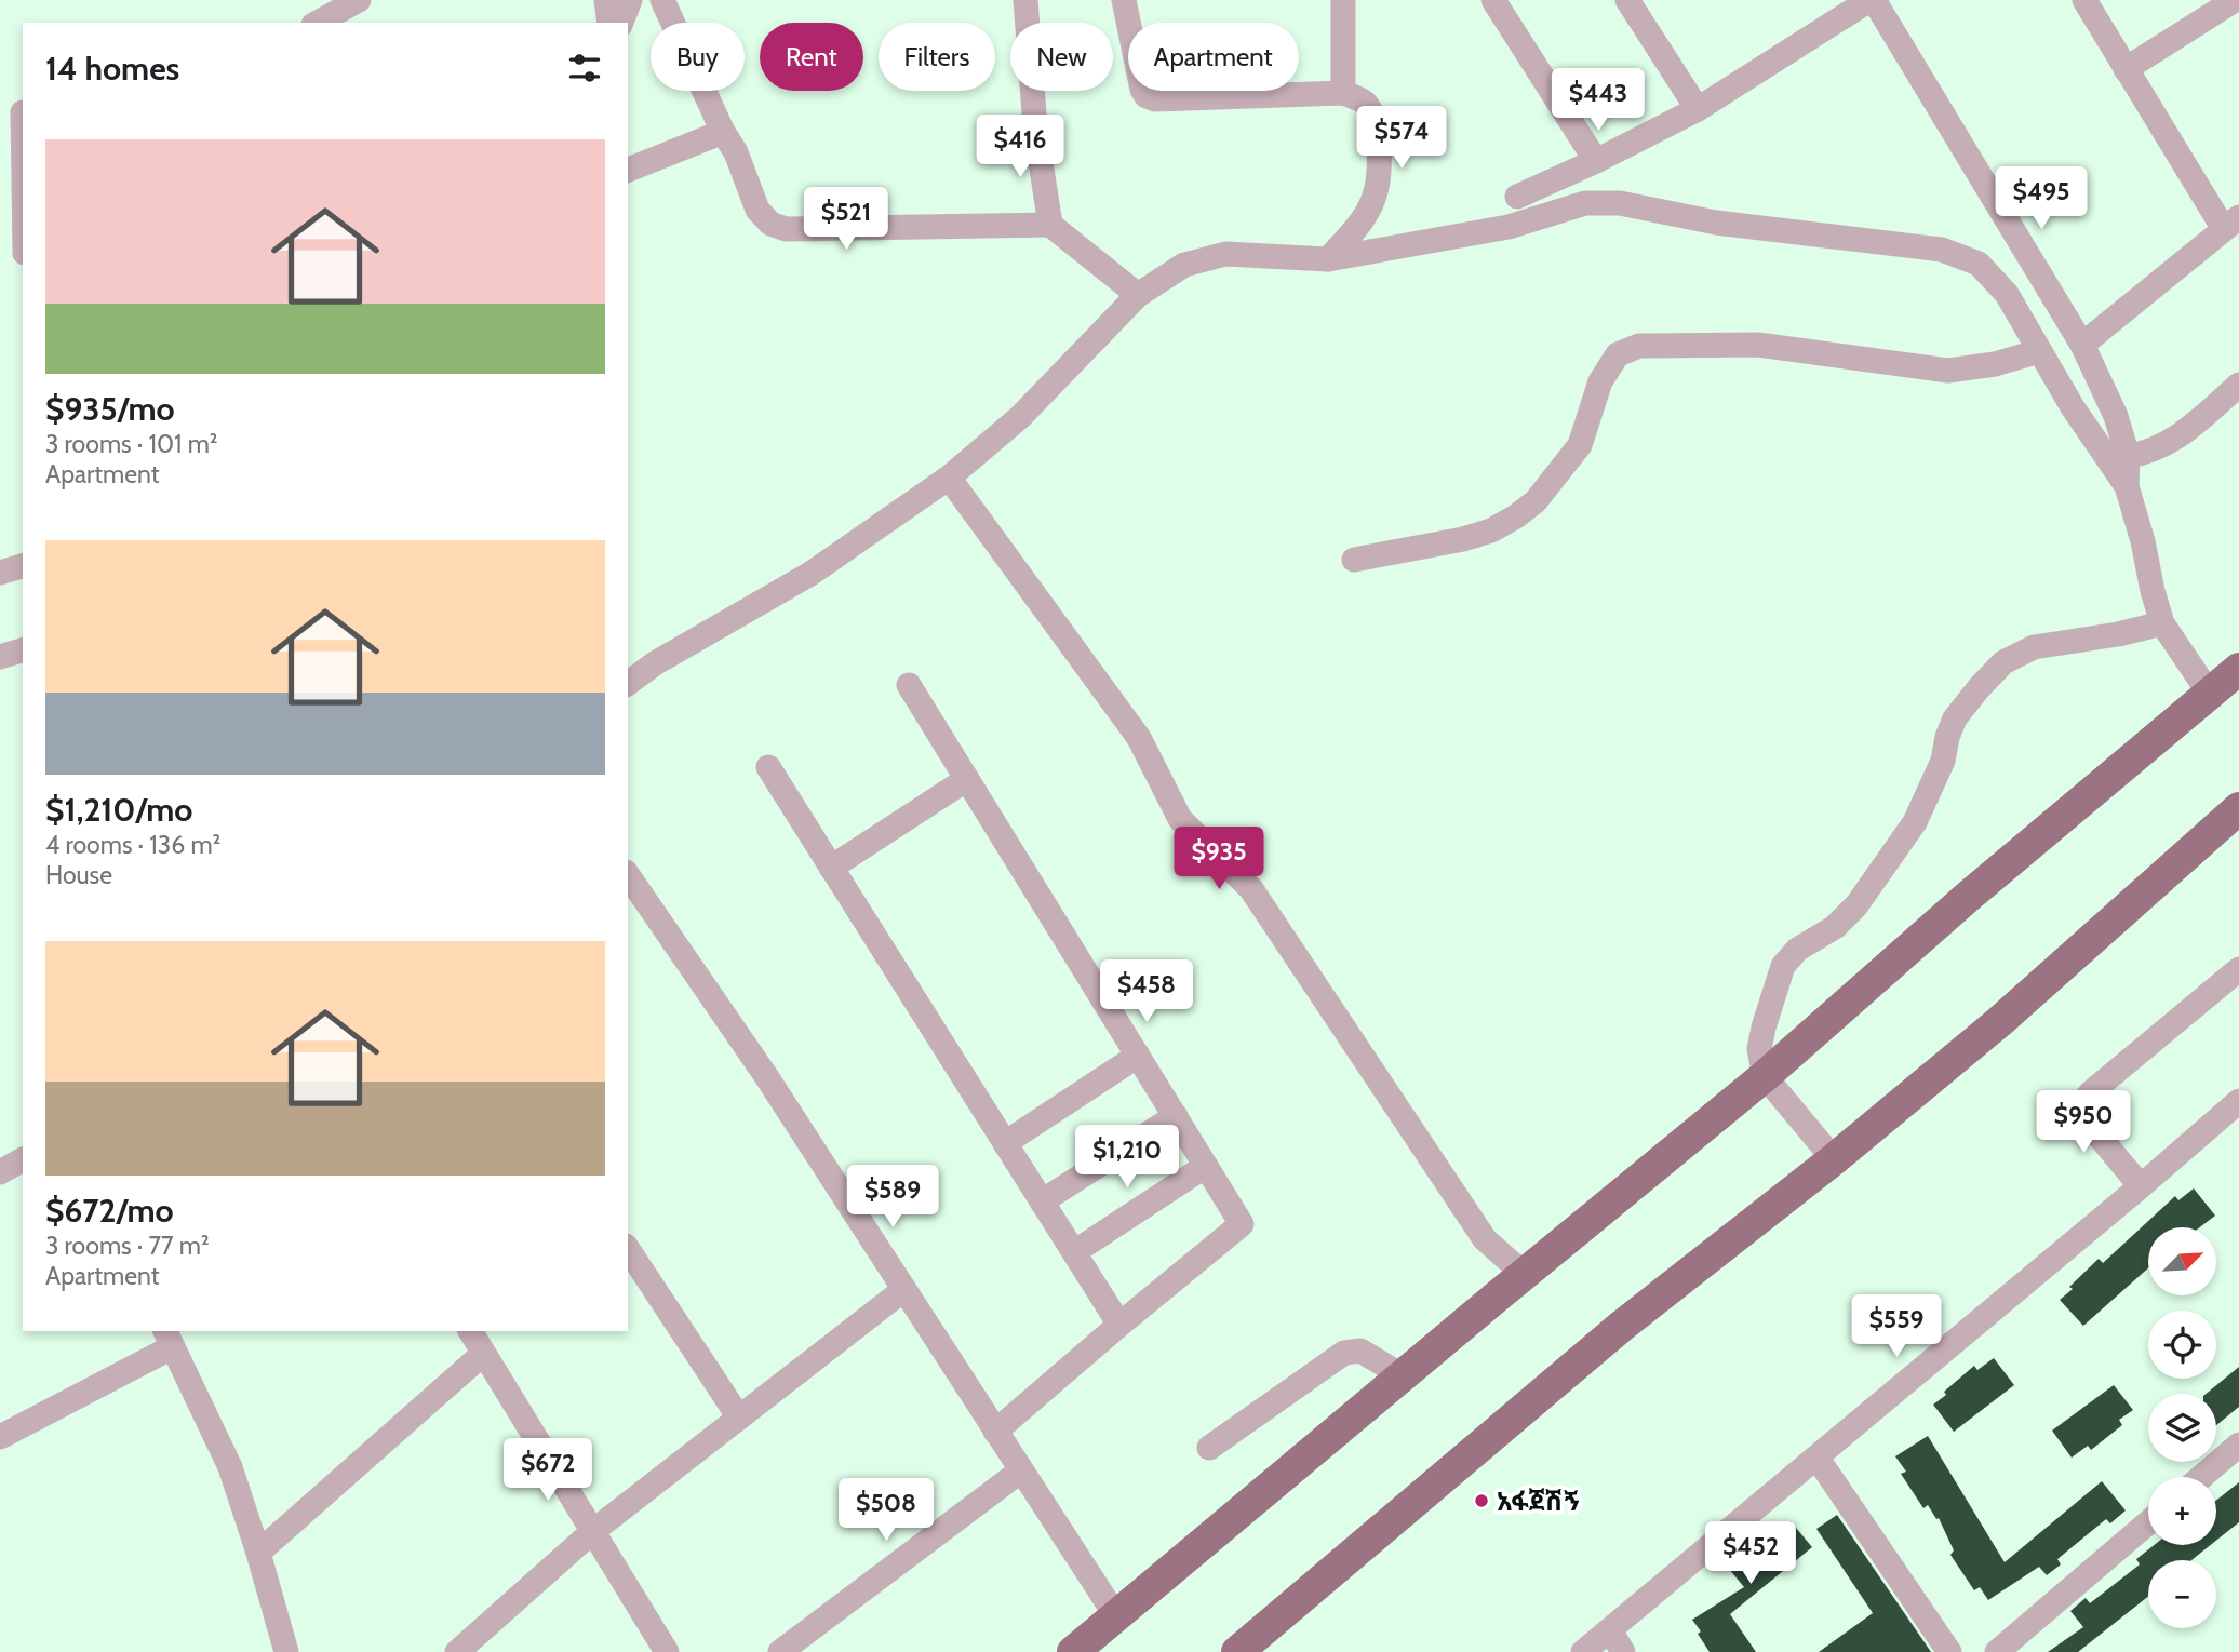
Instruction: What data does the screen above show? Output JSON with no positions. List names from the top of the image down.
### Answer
{
  "places": ["አፋጀሽኝ"],
  "north": "top right",
  "page": {
    "chip": [
      "Buy",
      "Rent",
      "Filters",
      "New",
      "Apartment"
    ],
    "heading": "14 homes",
    "price": [
      "$443",
      "$574",
      "$416",
      "$495",
      "$521",
      "$935",
      "$458",
      "$950",
      "$1,210",
      "$589",
      "$559",
      "$672",
      "$508",
      "$452"
    ],
    "list": [
      {
        "name": "$935/mo",
        "note": "3 rooms · 101 m² · Apartment"
      },
      {
        "name": "$1,210/mo",
        "note": "4 rooms · 136 m² · House"
      },
      {
        "name": "$672/mo",
        "note": "3 rooms · 77 m² · Apartment"
      }
    ],
    "map_buttons": ["+", "−"]
  }
}
